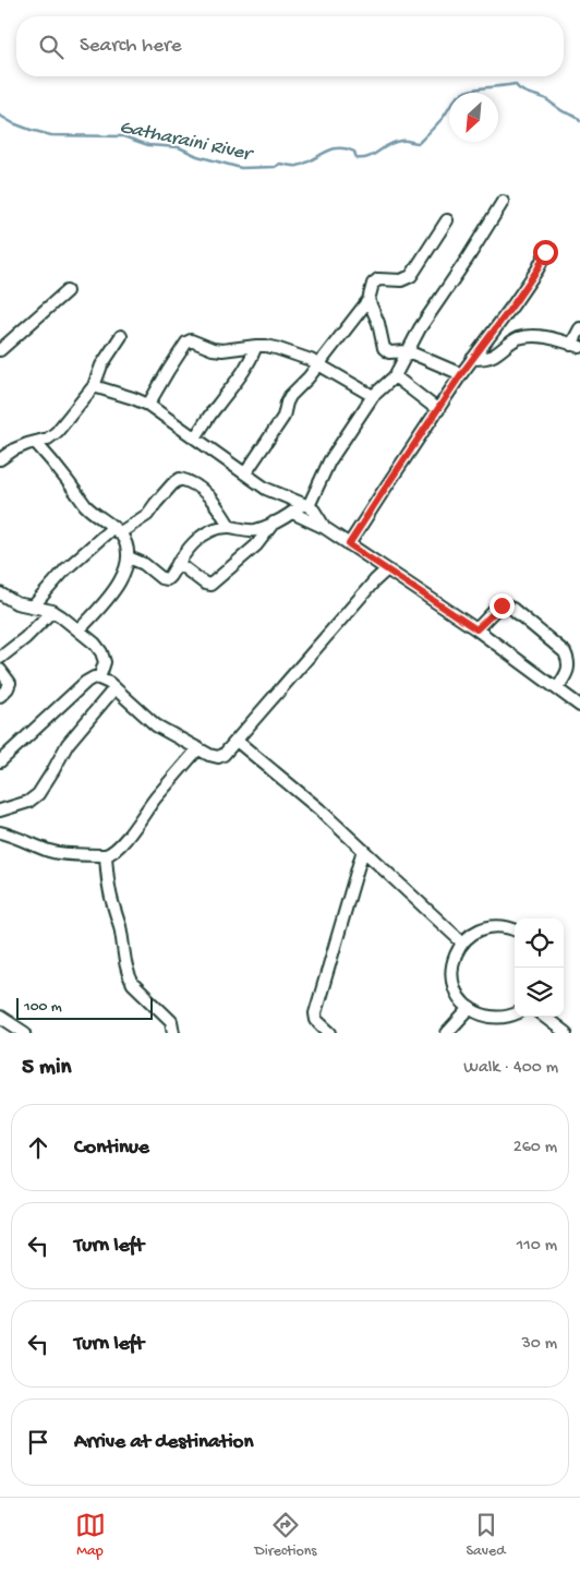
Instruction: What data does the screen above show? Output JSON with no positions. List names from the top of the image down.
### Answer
{
  "water": ["Gatharaini River"],
  "scale_bar": "100 m",
  "north": "bottom left",
  "page": {
    "search": "Search here",
    "scale": "100 m",
    "heading": ["5 min", "Walk · 400 m"],
    "list": [
      ["Continue", "260 m"],
      ["Turn left", "110 m"],
      ["Turn left", "30 m"],
      "Arrive at destination"
    ],
    "nav": ["Map", "Directions", "Saved"]
  }
}
